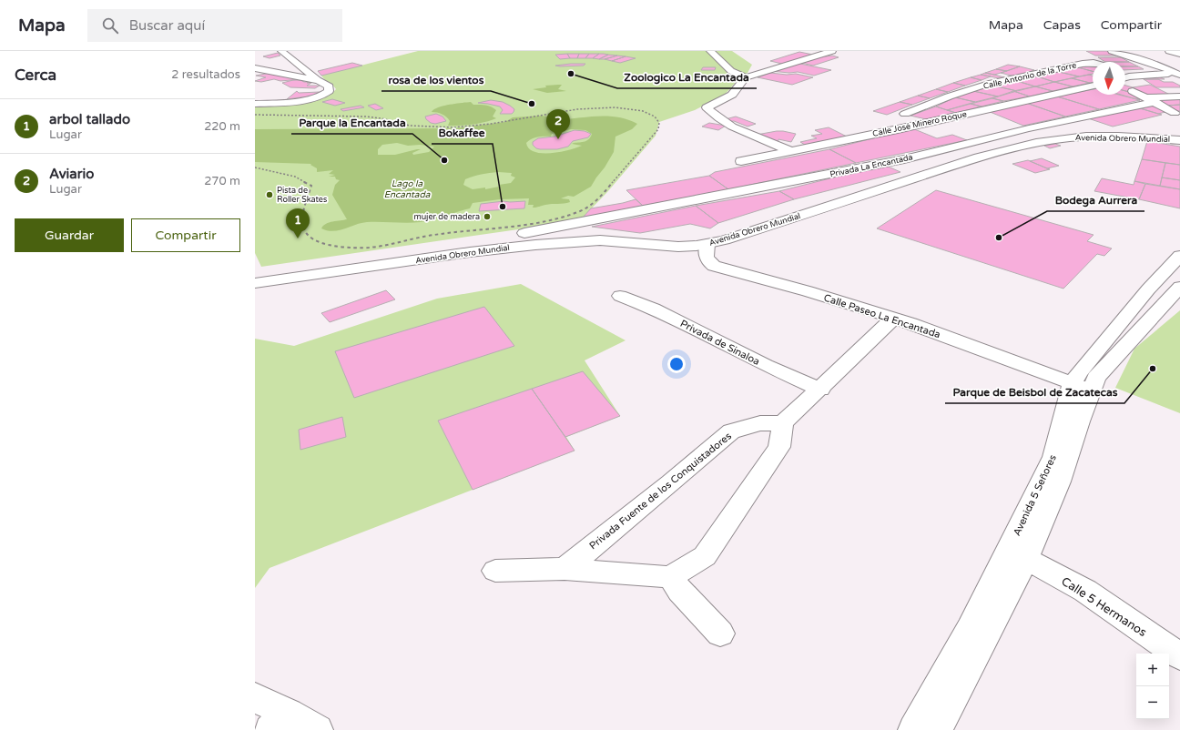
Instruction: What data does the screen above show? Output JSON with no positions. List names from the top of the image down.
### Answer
{
  "streets": {
    "street": [
      "Calle Antonio de la Torre",
      "Calle José Minero Roque",
      "Avenida Obrero Mundial",
      "Privada La Encantada",
      "Calle Paseo La Encantada",
      "Privada de Sinaloa",
      "Privada Fuente de los Conquistadores",
      "Avenida 5 Señores",
      "Calle 5 Hermanos"
    ]
  },
  "crossings": [
    ["Avenida Obrero Mundial", "Privada La Encantada"],
    ["Avenida Obrero Mundial", "Calle Paseo La Encantada"],
    ["Calle Paseo La Encantada", "Avenida 5 Señores"],
    ["Avenida 5 Señores", "Calle 5 Hermanos"]
  ],
  "water": ["Lago la Encantada"],
  "places": [
    "Zoologico La Encantada",
    "rosa de los vientos",
    "Parque la Encantada",
    "Pista de Roller Skates",
    "Bokaffee",
    "mujer de madera",
    "Bodega Aurrera",
    "Parque de Beisbol de Zacatecas"
  ],
  "north": "bottom",
  "page": {
    "header": "Mapa",
    "search": "Buscar aquí",
    "nav": ["Mapa", "Capas", "Compartir"],
    "heading": ["Cerca", "2 resultados"],
    "list": [
      {
        "mark": "1",
        "name": "arbol tallado",
        "note": "Lugar",
        "value": "220 m"
      },
      {
        "mark": "2",
        "name": "Aviario",
        "note": "Lugar",
        "value": "270 m"
      }
    ],
    "pins": ["2", "1"],
    "buttons": ["Guardar", "Compartir"],
    "map_buttons": ["+", "−"]
  }
}
